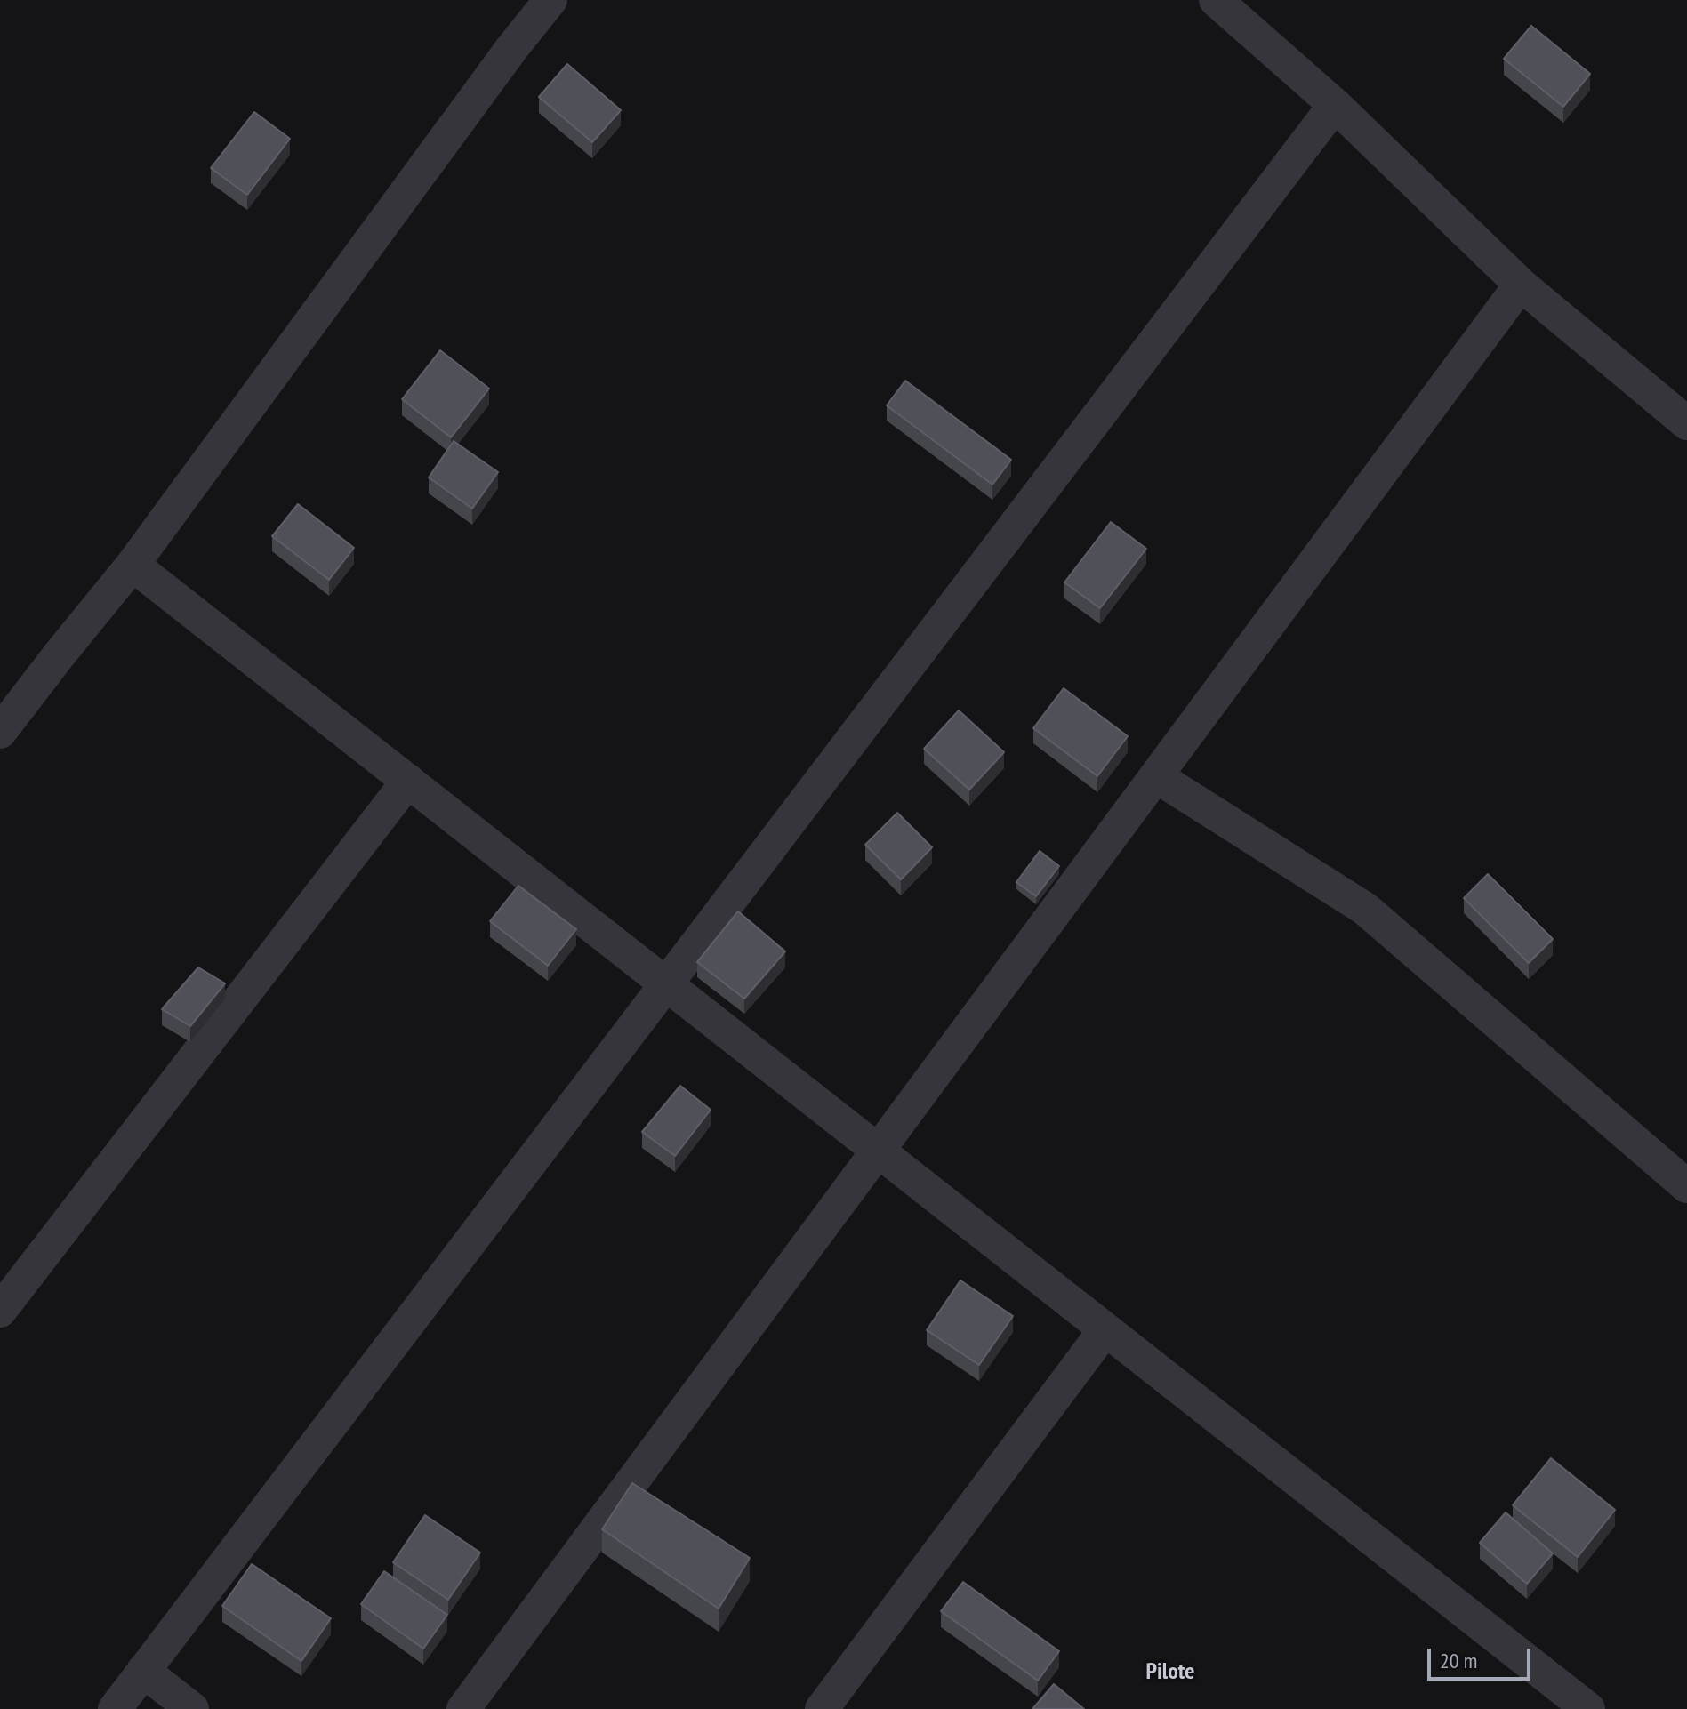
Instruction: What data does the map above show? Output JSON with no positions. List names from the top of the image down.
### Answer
{
  "districts": ["Pilote"],
  "scale_bar": "20 m"
}
